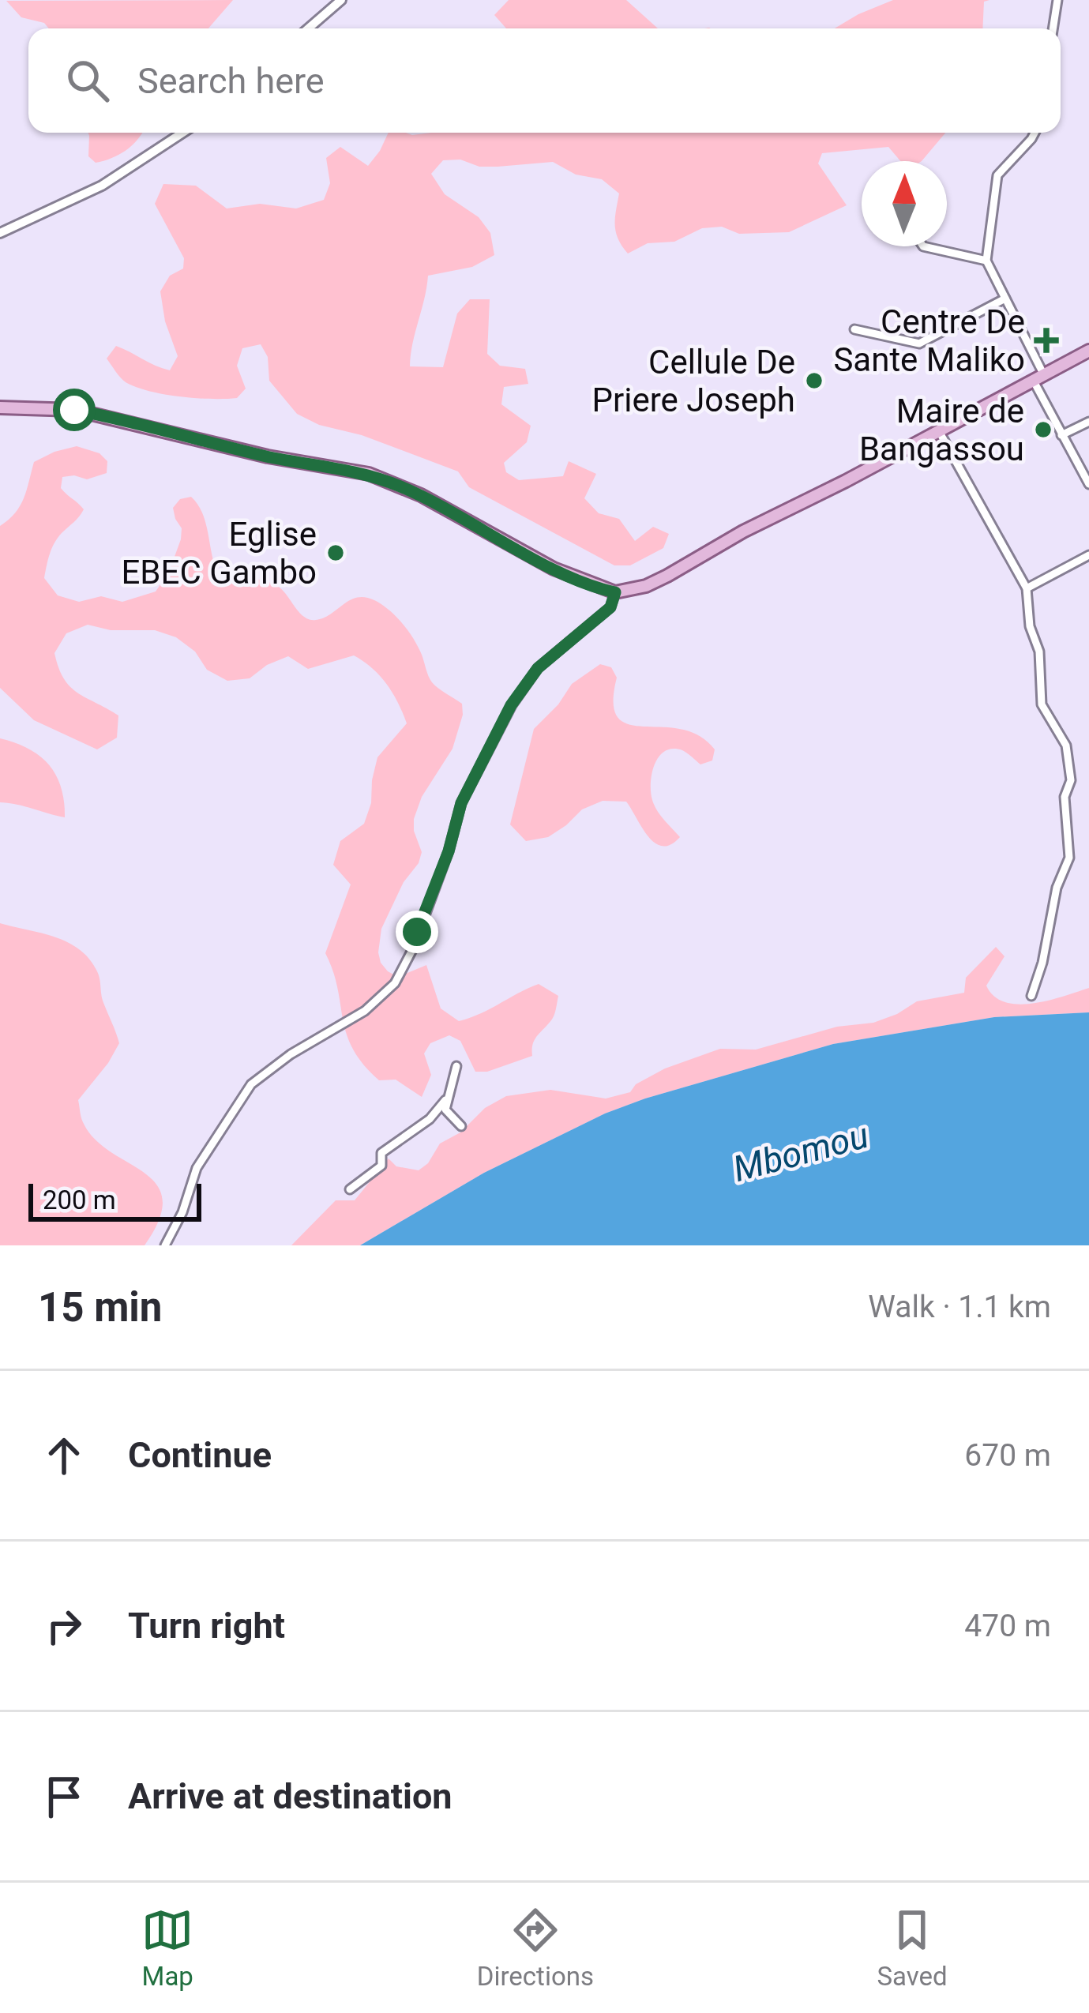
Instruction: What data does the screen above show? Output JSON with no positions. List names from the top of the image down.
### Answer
{
  "water": ["Mbomou"],
  "places": {
    "health": ["Centre De Sante Maliko"],
    "other": ["Cellule De Priere Joseph", "Maire de Bangassou", "Eglise EBEC Gambo"]
  },
  "scale_bar": "200 m",
  "north": "top",
  "page": {
    "search": "Search here",
    "scale": "200 m",
    "heading": ["15 min", "Walk · 1.1 km"],
    "list": [
      ["Continue", "670 m"],
      ["Turn right", "470 m"],
      "Arrive at destination"
    ],
    "nav": ["Map", "Directions", "Saved"]
  }
}
